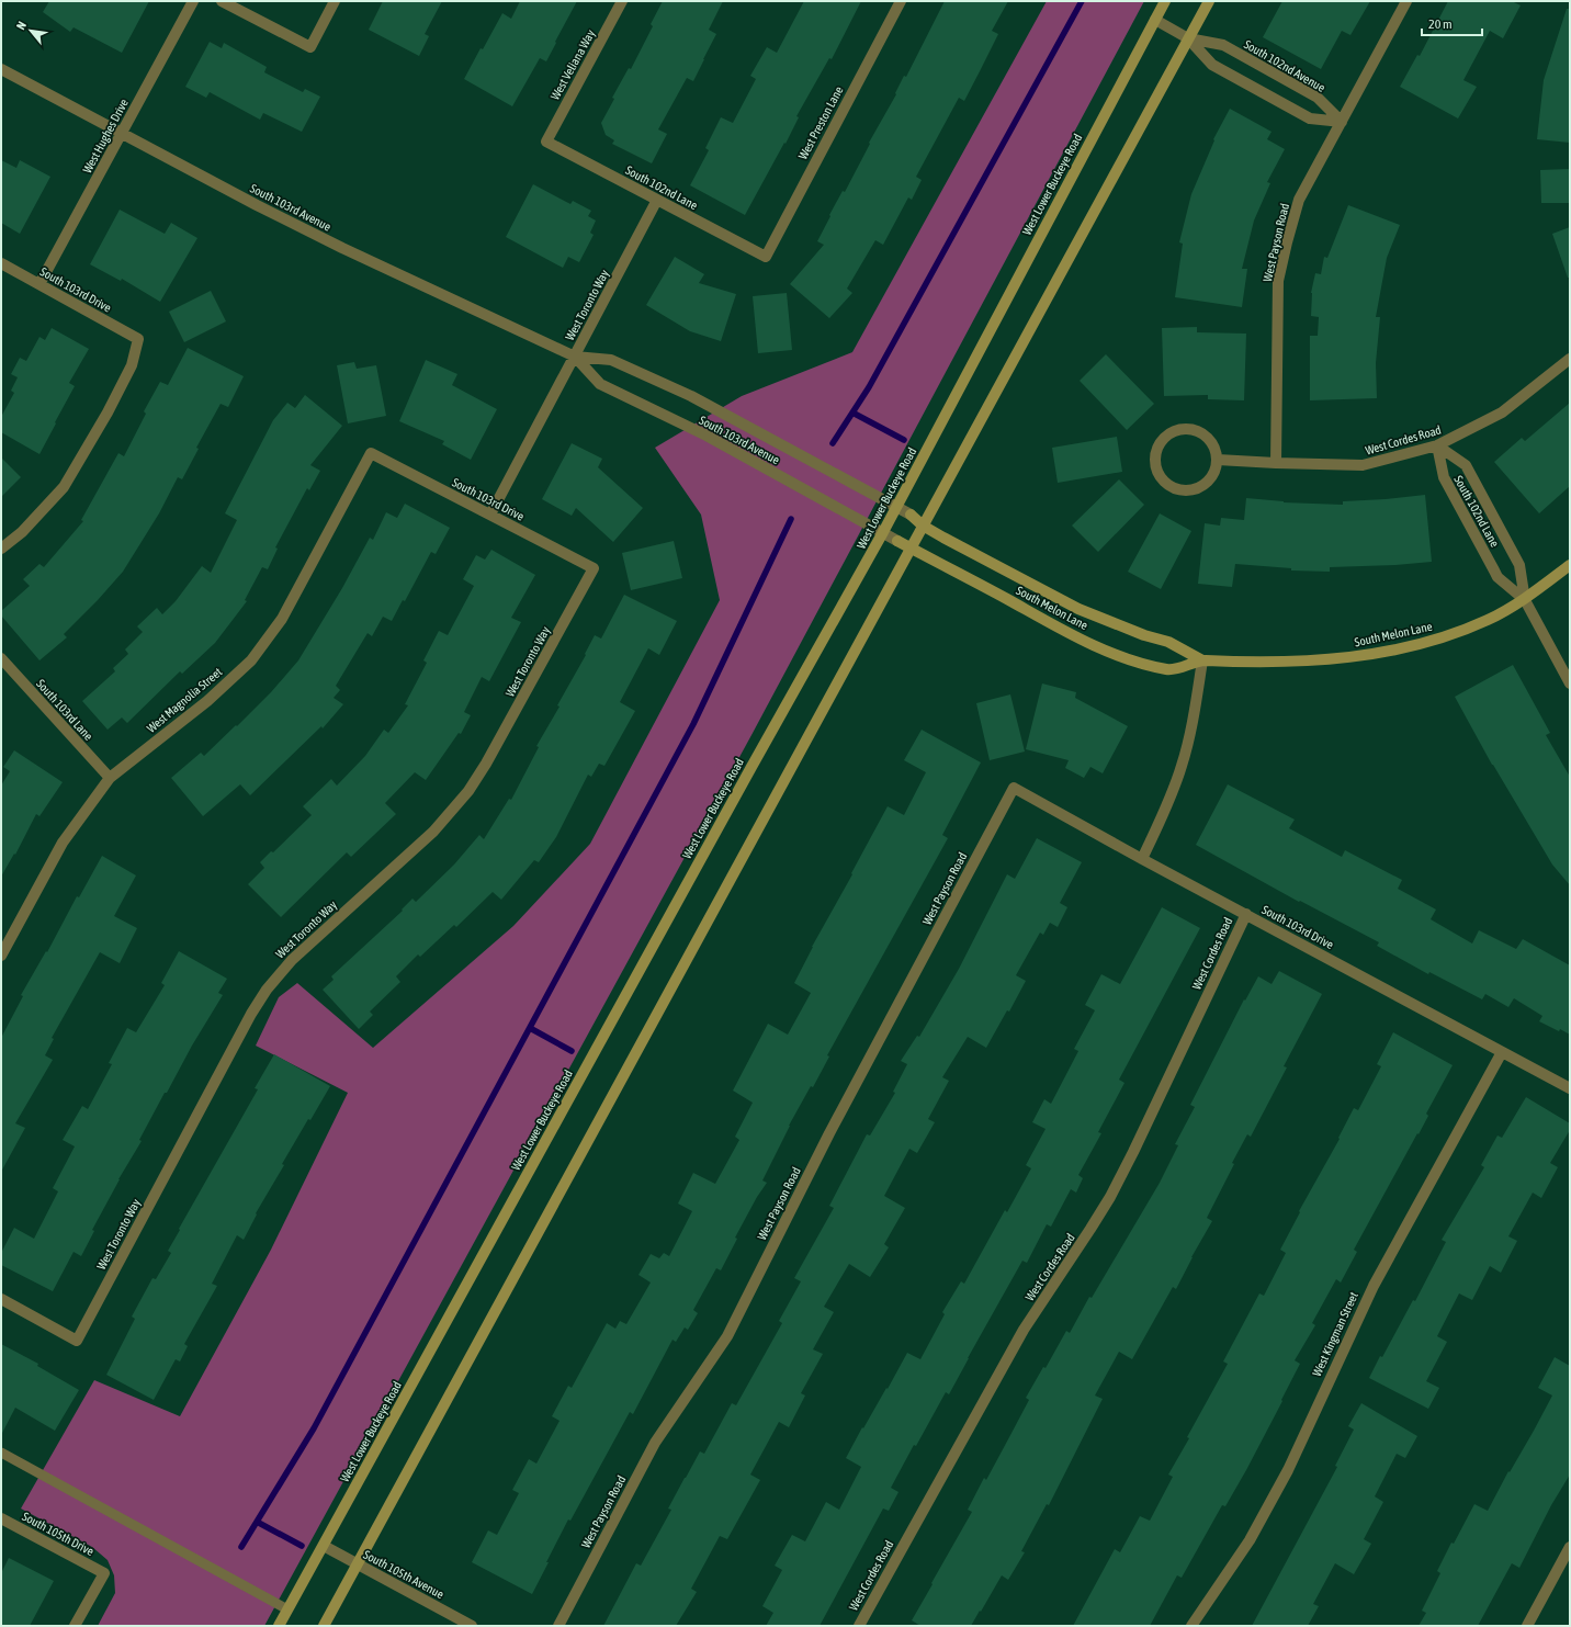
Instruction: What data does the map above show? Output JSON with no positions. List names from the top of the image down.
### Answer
{
  "streets": {
    "main road": ["West Lower Buckeye Road", "South Melon Lane"],
    "street": [
      "West Veliana Way",
      "South 102nd Avenue",
      "West Preston Lane",
      "West Hughes Drive",
      "South 102nd Lane",
      "South 103rd Avenue",
      "West Payson Road",
      "South 103rd Drive",
      "West Toronto Way",
      "West Cordes Road",
      "West Magnolia Street",
      "South 103rd Lane",
      "West Kingman Street",
      "South 105th Drive",
      "South 105th Avenue"
    ]
  },
  "crossings": [
    ["West Veliana Way", "South 102nd Lane"],
    ["South 102nd Avenue", "West Lower Buckeye Road"],
    ["South 102nd Avenue", "West Payson Road"],
    ["West Preston Lane", "South 102nd Lane"],
    ["West Hughes Drive", "South 103rd Avenue"],
    ["West Hughes Drive", "South 103rd Drive"],
    ["West Lower Buckeye Road", "South 103rd Avenue"],
    ["West Lower Buckeye Road", "South 105th Avenue"],
    ["South 102nd Lane", "West Toronto Way"],
    ["South 102nd Lane", "West Cordes Road"],
    ["South 102nd Lane", "South Melon Lane"],
    ["South 103rd Avenue", "West Toronto Way"],
    ["South 103rd Avenue", "South Melon Lane"],
    ["West Payson Road", "South 103rd Drive"],
    ["West Payson Road", "West Cordes Road"],
    ["South 103rd Drive", "West Toronto Way"],
    ["South 103rd Drive", "West Cordes Road"],
    ["South 103rd Drive", "West Magnolia Street"],
    ["South 103rd Drive", "West Kingman Street"],
    ["West Magnolia Street", "South 103rd Lane"]
  ],
  "scale_bar": "20 m",
  "north": "top left"
}
